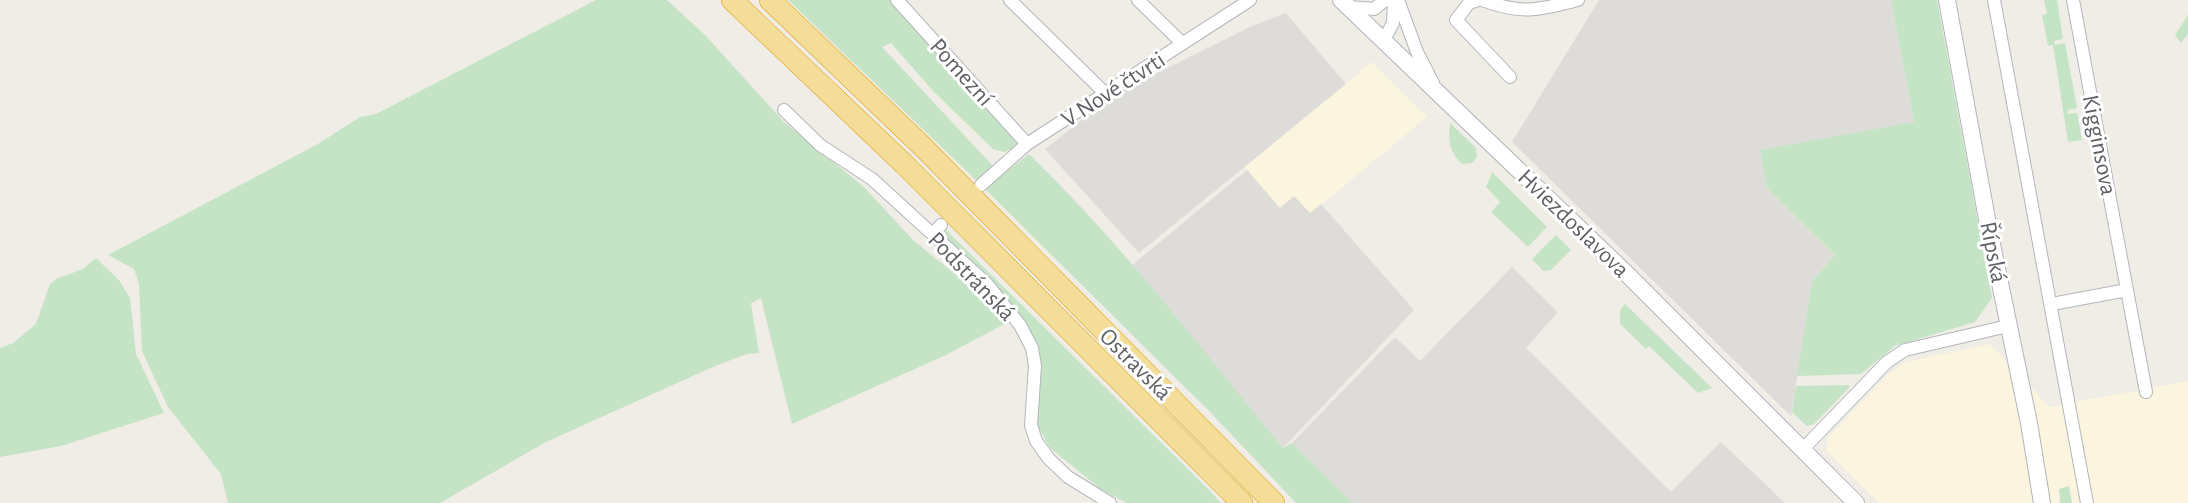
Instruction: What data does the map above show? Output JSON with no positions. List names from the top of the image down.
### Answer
{
  "streets": {
    "highway": ["Ostravská"],
    "main road": ["Hviezdoslavova", "Řípská"],
    "street": [
      "Pomezní",
      "V Nové čtvrti",
      "Kigginsova",
      "Podstránská"
    ]
  },
  "crossings": [
    ["Pomezní", "V Nové čtvrti"]
  ]
}
